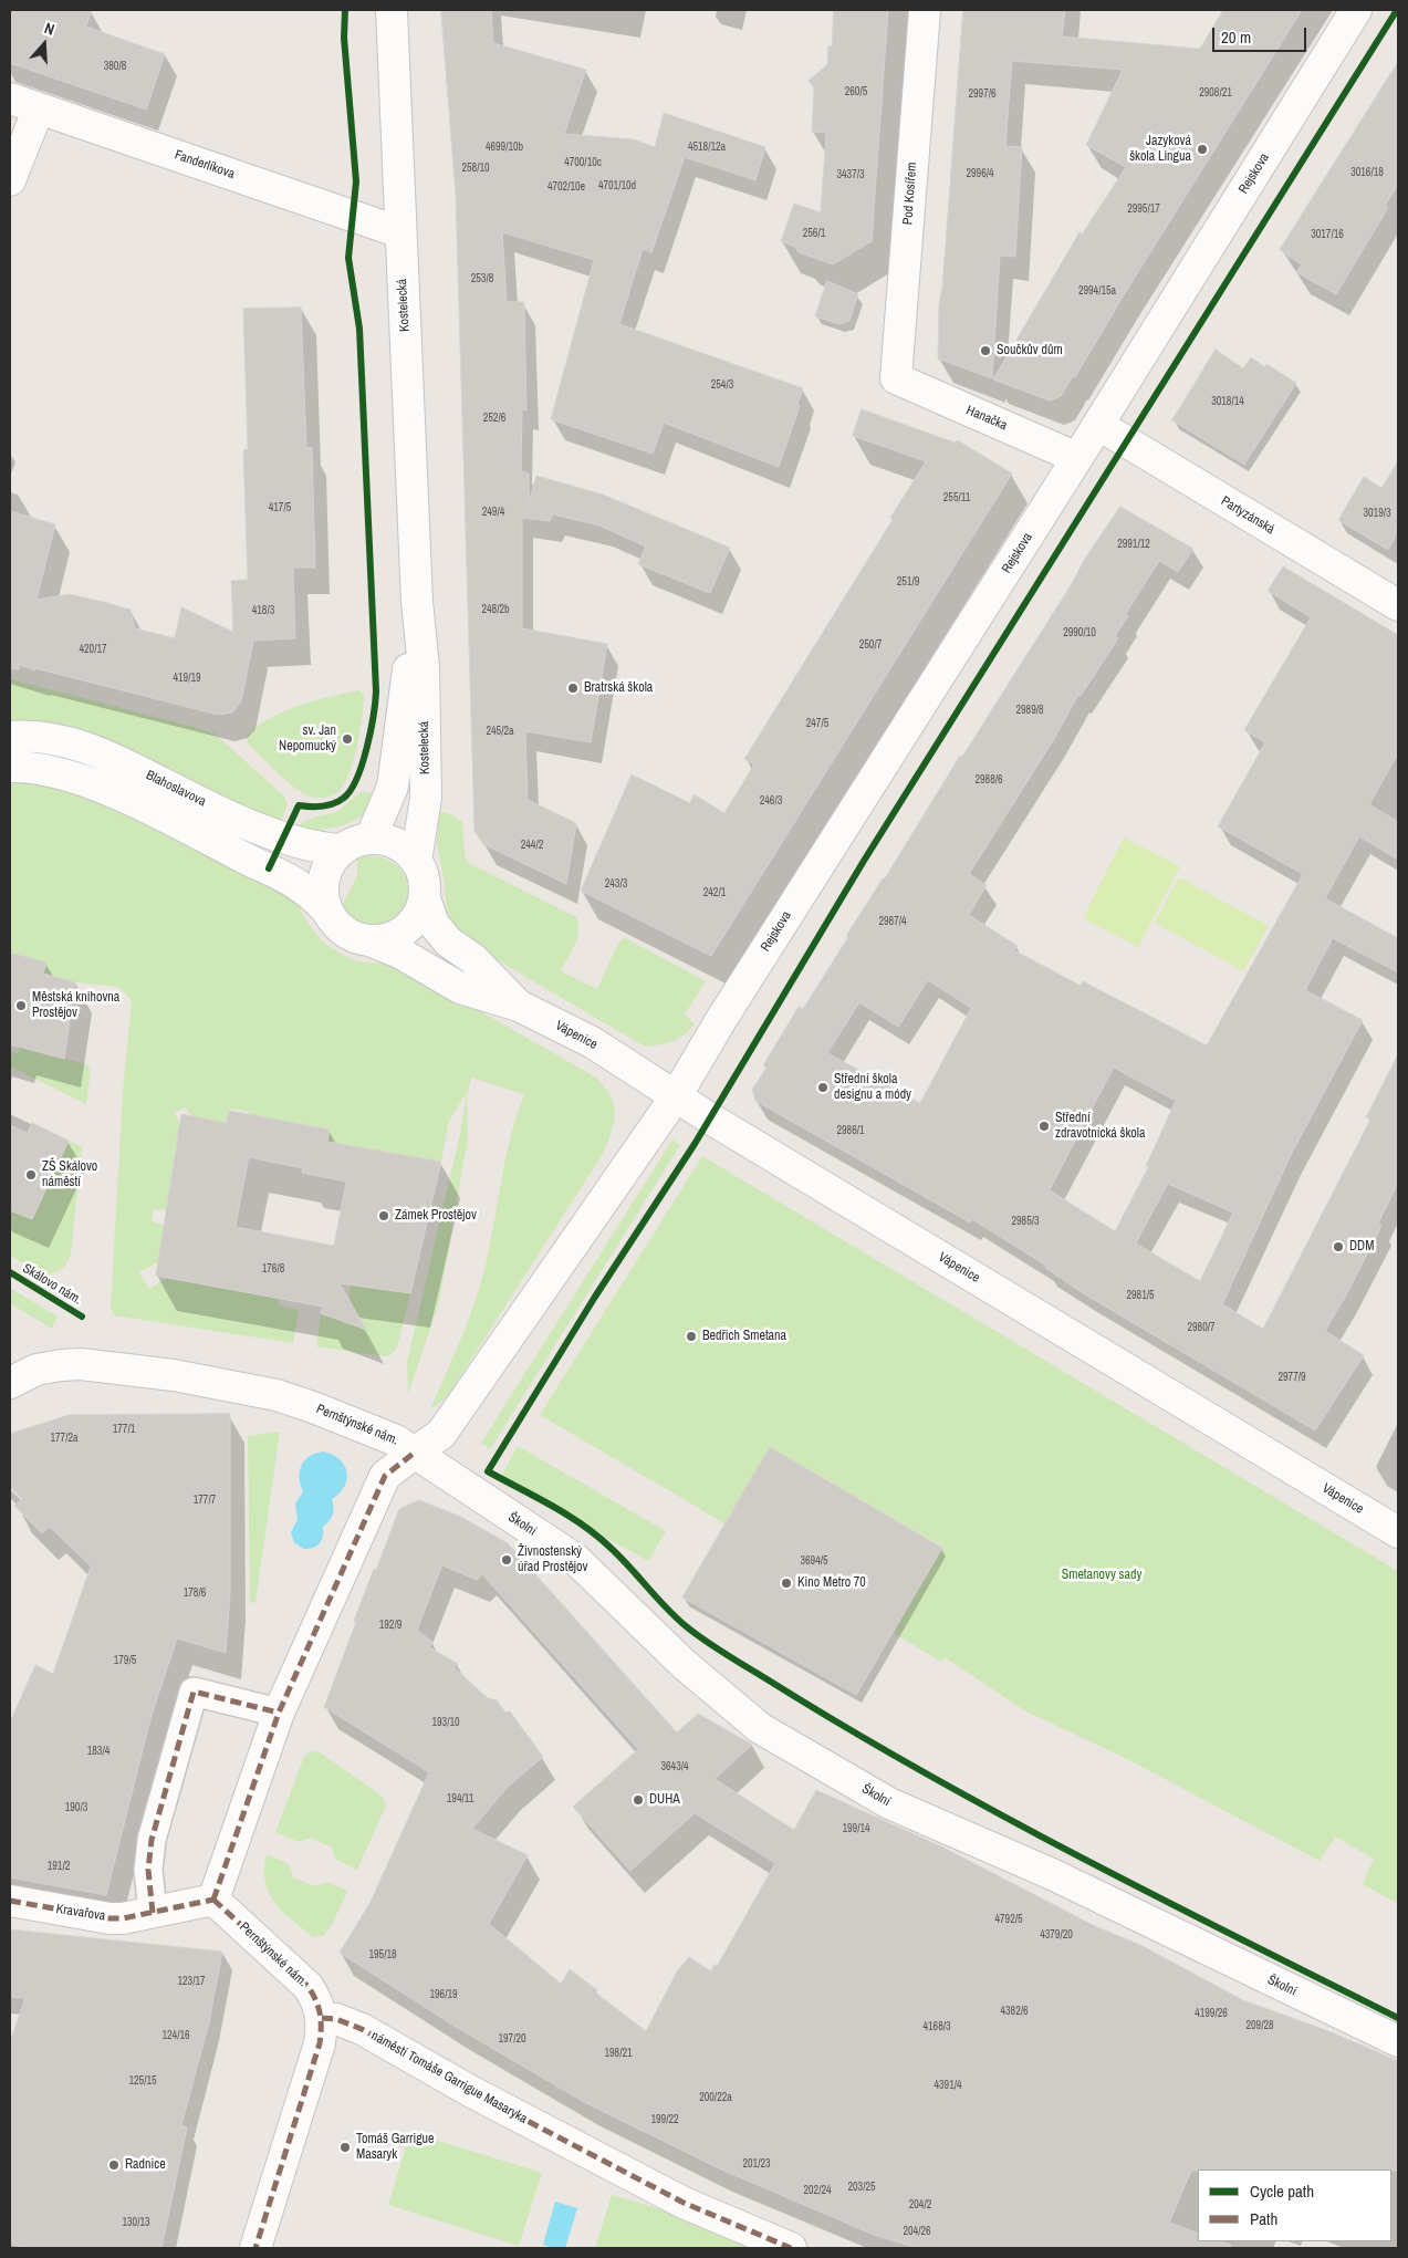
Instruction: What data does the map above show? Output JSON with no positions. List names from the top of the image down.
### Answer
{
  "streets": {
    "street": [
      "Fanderlíkova",
      "Rejskova",
      "Pod Kosířem",
      "Kostelecká",
      "Hanačka",
      "Partyzánská",
      "Blahoslavova",
      "Vápenice",
      "Pernštýnské nám.",
      "Školní",
      "Kravařova",
      "náměstí Tomáše Garrigue Masaryka"
    ],
    "cycle path": ["Skálovo nám."]
  },
  "crossings": [
    ["Fanderlíkova", "Kostelecká"],
    ["Rejskova", "Hanačka"],
    ["Rejskova", "Partyzánská"],
    ["Rejskova", "Vápenice"],
    ["Rejskova", "Pernštýnské nám."],
    ["Rejskova", "Školní"],
    ["Pod Kosířem", "Hanačka"],
    ["Kostelecká", "Blahoslavova"],
    ["Kostelecká", "Vápenice"],
    ["Blahoslavova", "Vápenice"],
    ["Pernštýnské nám.", "Školní"],
    ["Pernštýnské nám.", "náměstí Tomáše Garrigue Masaryka"]
  ],
  "parks": ["Smetanovy sady"],
  "places": [
    "Jazyková škola Lingua",
    "Součkův dům",
    "Bratrská škola",
    "sv. Jan Nepomucký",
    "Městská knihovna Prostějov",
    "Střední škola designu a módy",
    "Střední zdravotnícká škola",
    "ZŠ Skálovo náměstí",
    "Zámek Prostějov",
    "DDM",
    "Bedřich Smetana",
    "Živnostenský úřad Prostějov",
    "Kino Metro 70",
    "DUHA",
    "Tomáš Garrigue Masaryk",
    "Radnice"
  ],
  "house_numbers": [
    "380/8",
    "260/5",
    "2908/21",
    "2997/6",
    "4699/10b",
    "4518/12a",
    "4700/10c",
    "258/10",
    "3016/18",
    "2996/4",
    "3437/3",
    "4701/10d",
    "4702/10e",
    "2995/17",
    "256/1",
    "3017/16",
    "253/8",
    "2994/15a",
    "254/3",
    "3018/14",
    "252/6",
    "255/11",
    "417/5",
    "249/4",
    "3019/3",
    "2991/12",
    "251/9",
    "248/2b",
    "418/3",
    "2990/10",
    "250/7",
    "420/17",
    "419/19",
    "2989/8",
    "247/5",
    "245/2a",
    "2988/6",
    "246/3",
    "244/2",
    "243/3",
    "242/1",
    "2987/4",
    "2986/1",
    "2985/3",
    "176/8",
    "2981/5",
    "2980/7",
    "2977/9",
    "177/1",
    "177/2a",
    "177/7",
    "3694/5",
    "178/6",
    "192/9",
    "179/5",
    "193/10",
    "183/4",
    "3643/4",
    "194/11",
    "190/3",
    "199/14",
    "191/2",
    "4792/5",
    "4379/20",
    "195/18",
    "123/17",
    "196/19",
    "4382/6",
    "4199/26",
    "209/28",
    "4168/3",
    "124/16",
    "197/20",
    "198/21",
    "125/15",
    "4391/4",
    "200/22a",
    "199/22",
    "201/23",
    "203/25",
    "202/24",
    "204/2",
    "130/13",
    "204/26"
  ],
  "legend": ["Cycle path", "Path"],
  "scale_bar": "20 m",
  "north": "top"
}
